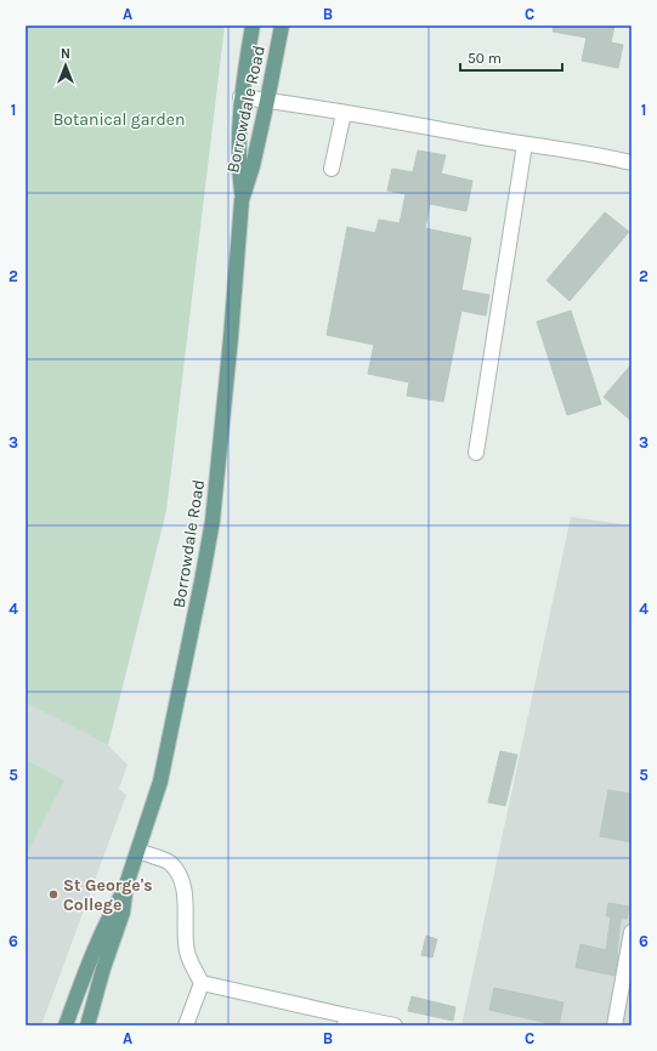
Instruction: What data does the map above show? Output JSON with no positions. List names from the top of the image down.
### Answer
{
  "streets": {
    "main road": ["Borrowdale Road"]
  },
  "parks": ["Botanical garden"],
  "places": ["St George's College"],
  "scale_bar": "50 m",
  "north": "top",
  "grid": {
    "columns": ["A", "B", "C"],
    "rows": [
      "1",
      "2",
      "3",
      "4",
      "5",
      "6"
    ]
  }
}
